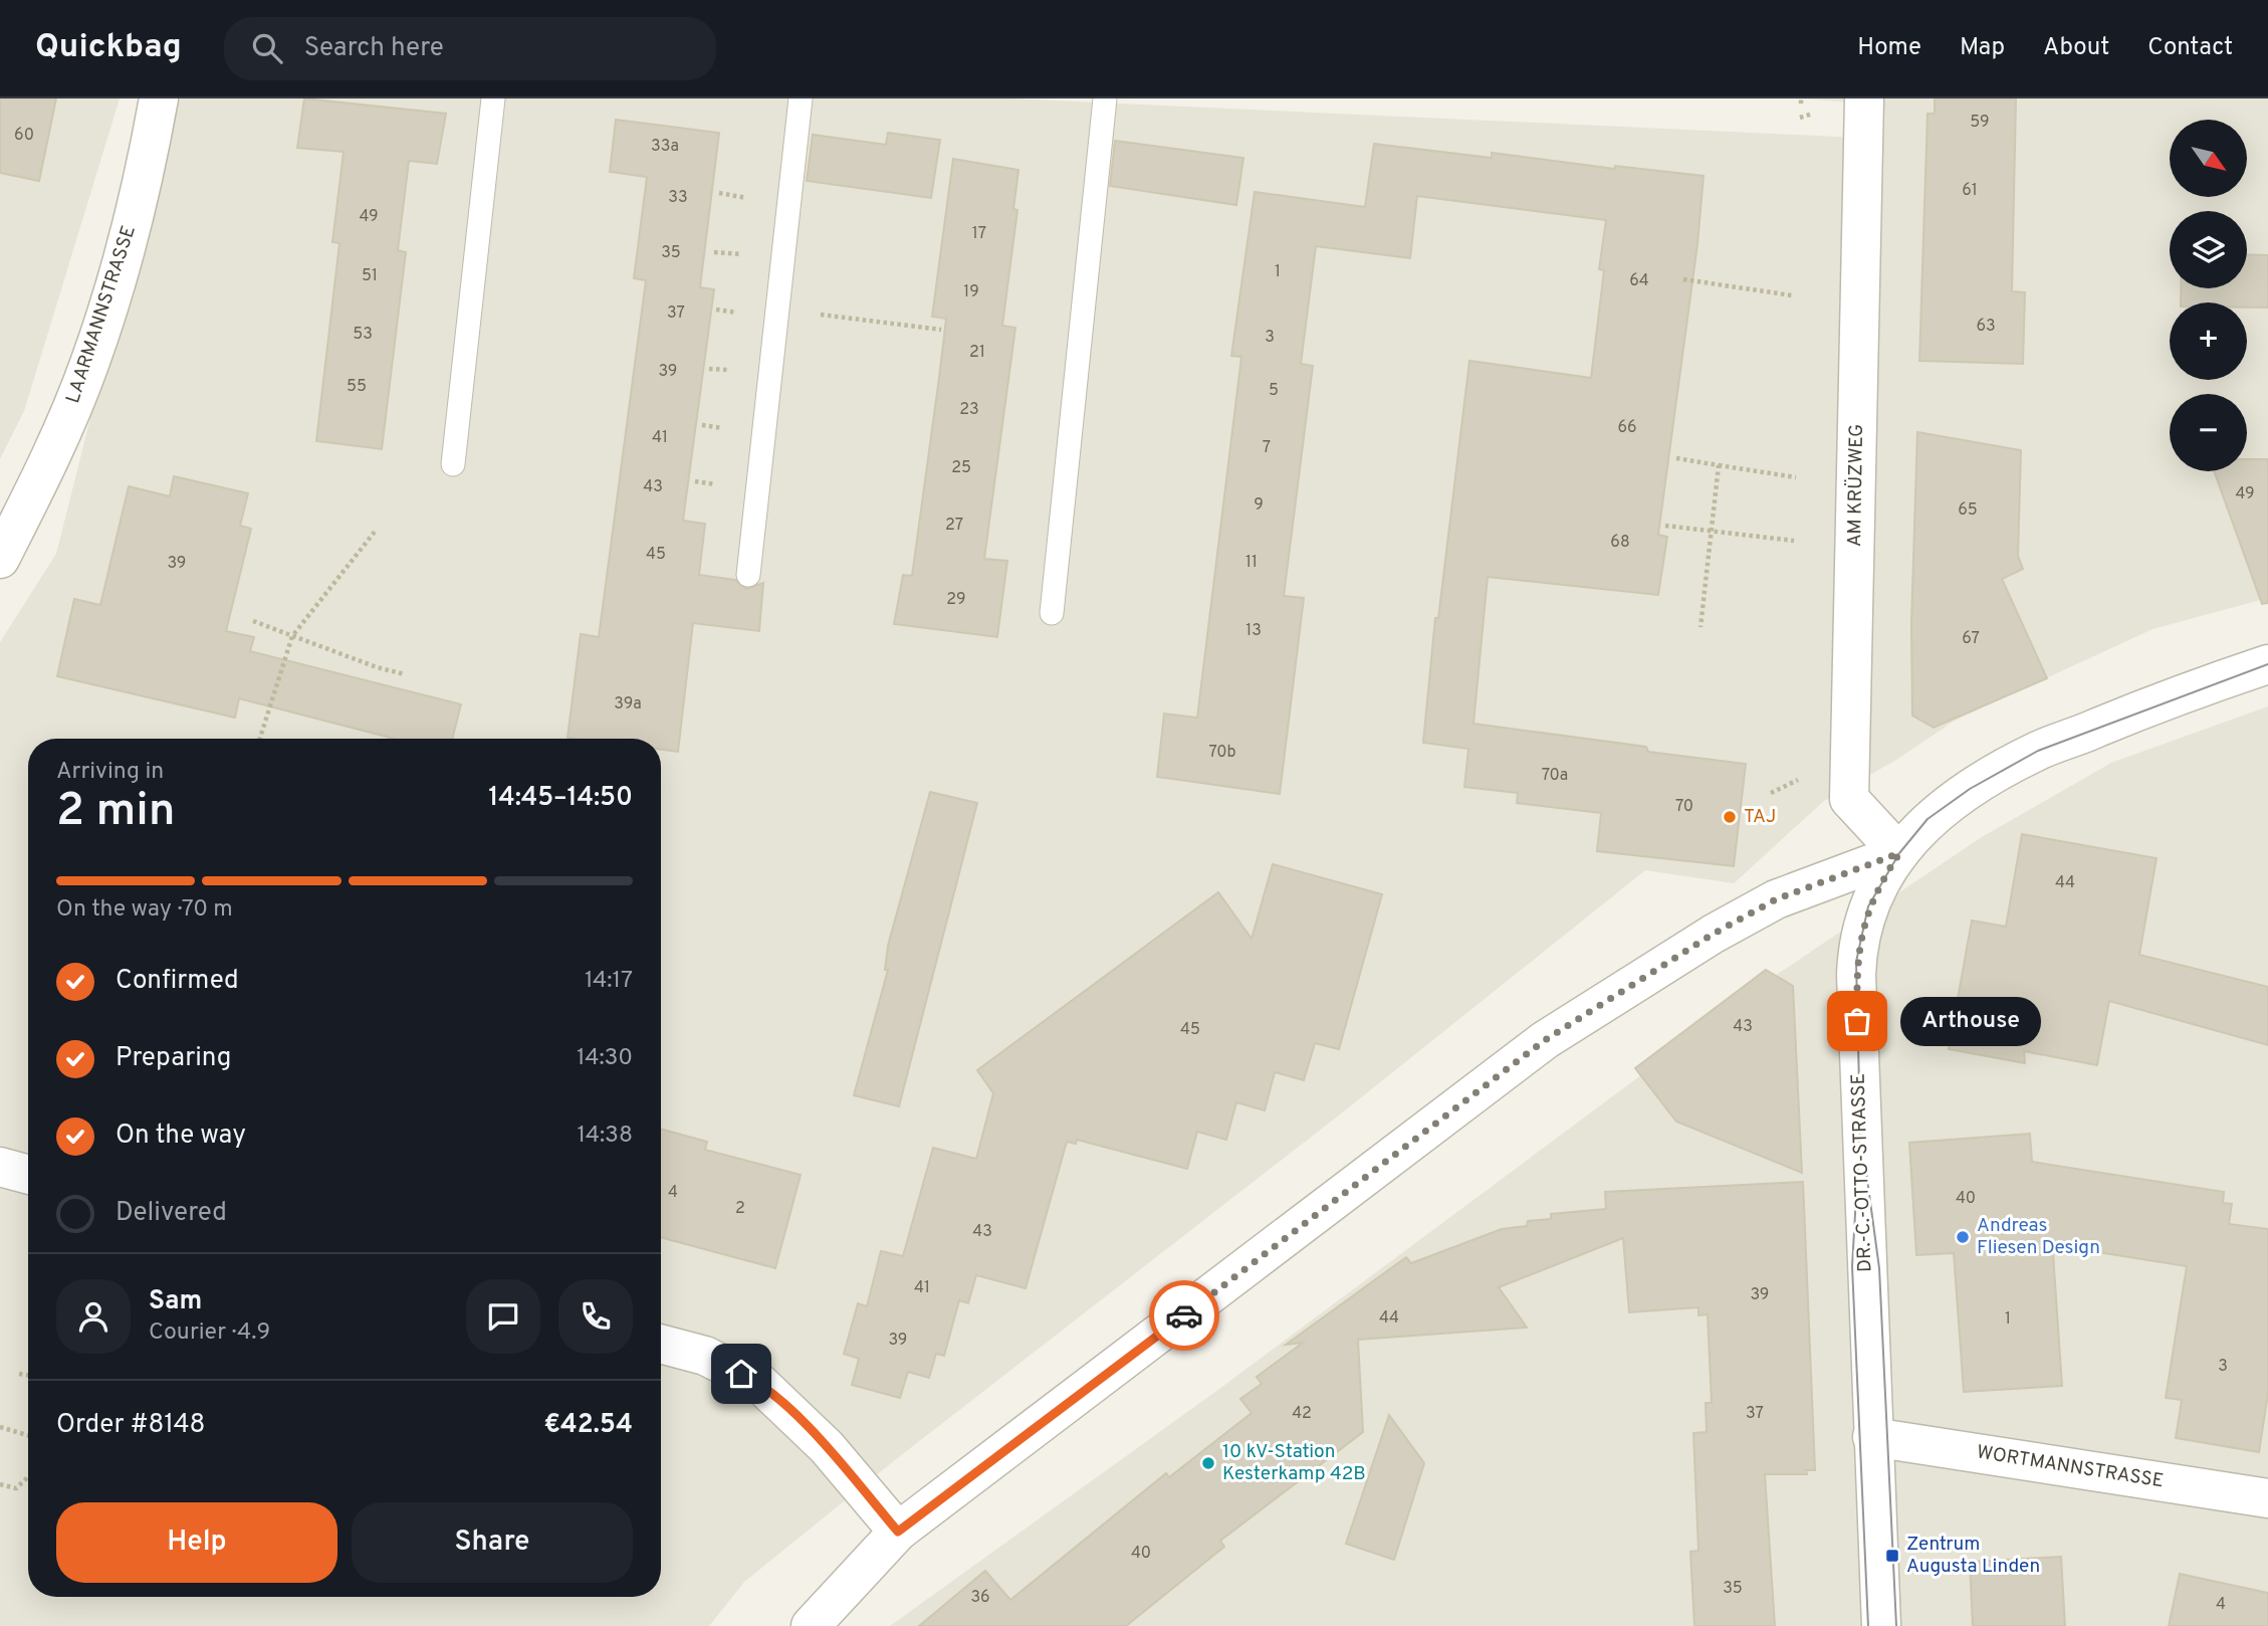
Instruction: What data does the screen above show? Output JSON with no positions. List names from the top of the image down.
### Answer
{
  "streets": {
    "street": [
      "LAARMANNSTRASSE",
      "AM KRÜZWEG",
      "DR.-C.-OTTO-STRASSE",
      "WORTMANNSTRASSE"
    ]
  },
  "crossings": [
    ["AM KRÜZWEG", "DR.-C.-OTTO-STRASSE"],
    ["DR.-C.-OTTO-STRASSE", "WORTMANNSTRASSE"]
  ],
  "places": {
    "other": [
      "TAJ",
      "Arthouse",
      "Andreas Fliesen Design",
      "10 kV-Station Kesterkamp 42B"
    ],
    "transit": ["Zentrum Augusta Linden"]
  },
  "house_numbers": [
    "59",
    "60",
    "33a",
    "61",
    "33",
    "49",
    "17",
    "35",
    "1",
    "51",
    "64",
    "19",
    "37",
    "63",
    "53",
    "3",
    "21",
    "39",
    "55",
    "5",
    "23",
    "66",
    "41",
    "7",
    "25",
    "43",
    "49",
    "9",
    "65",
    "27",
    "68",
    "45",
    "11",
    "39",
    "29",
    "13",
    "67",
    "39a",
    "70b",
    "70a",
    "70",
    "44",
    "43",
    "45",
    "4",
    "40",
    "2",
    "43",
    "41",
    "39",
    "44",
    "1",
    "39",
    "3",
    "42",
    "37",
    "40",
    "35",
    "36",
    "4"
  ],
  "north": "bottom right",
  "page": {
    "header": "Quickbag",
    "search": "Search here",
    "nav": [
      "Home",
      "Map",
      "About",
      "Contact"
    ],
    "map_buttons": ["+", "−"],
    "heading": ["2 min", "Arriving in", "14:45–14:50"],
    "panel": [
      "Sam",
      "Courier · 4.9",
      "Order #8148",
      "€42.54"
    ],
    "bar": "On the way · 70 m",
    "list": [
      ["Confirmed", "14:17"],
      ["Preparing", "14:30"],
      ["On the way", "14:38"],
      "Delivered"
    ],
    "bubble": "Arthouse",
    "buttons": ["Help", "Share"]
  }
}
